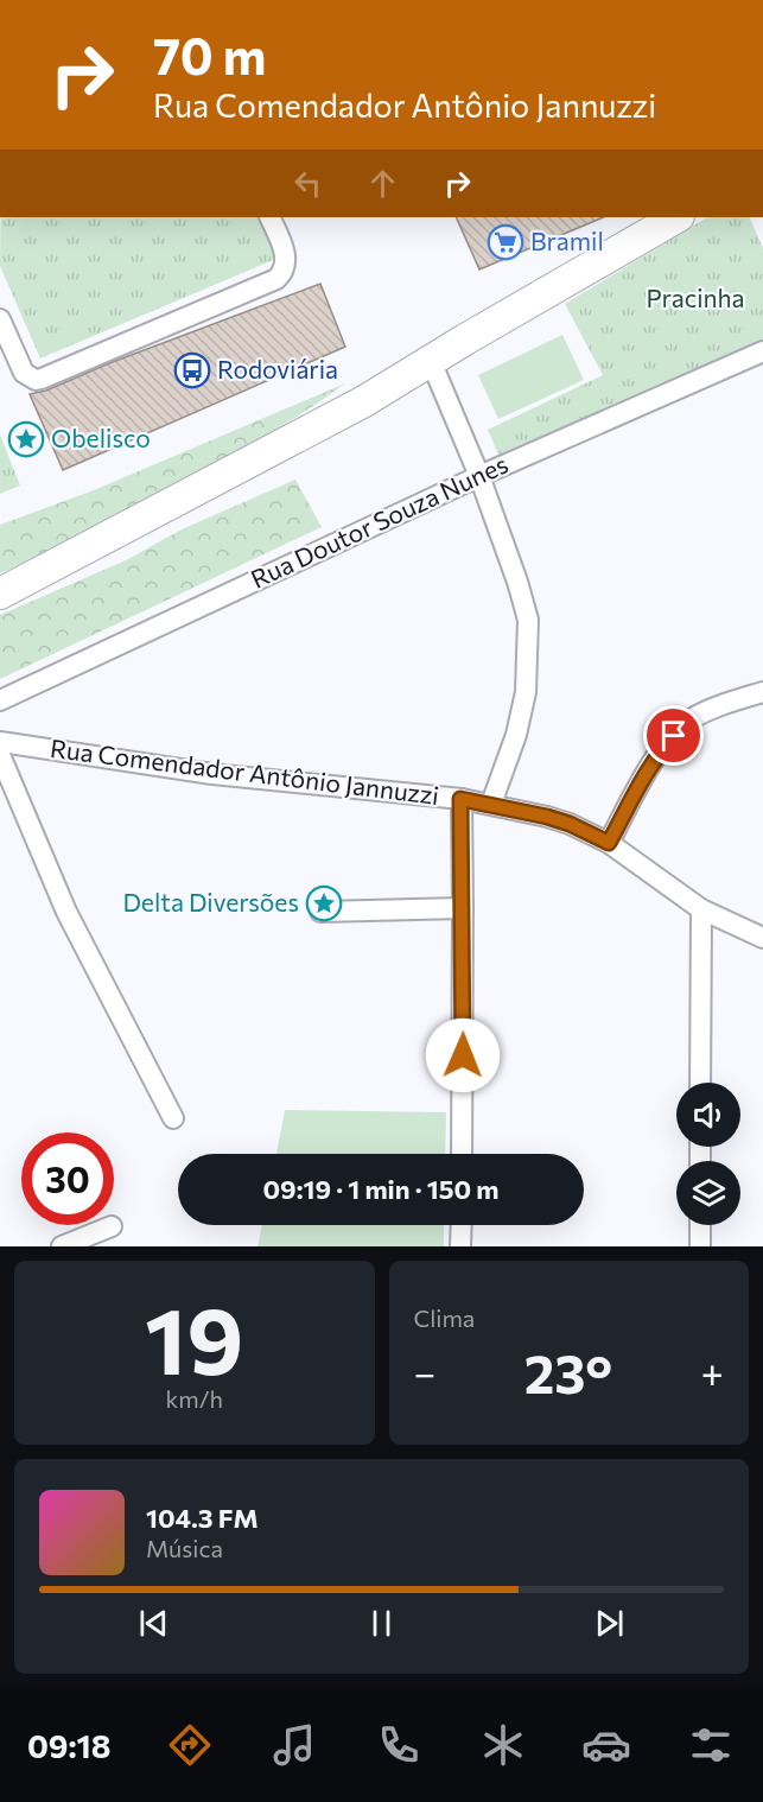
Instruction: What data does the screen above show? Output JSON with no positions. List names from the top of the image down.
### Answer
{
  "streets": {
    "street": ["Rua Doutor Souza Nunes", "Rua Comendador Antônio Jannuzzi"]
  },
  "parks": ["Pracinha"],
  "places": {
    "supermarket": ["Bramil"],
    "bus stop": ["Rodoviária"],
    "place": ["Obelisco", "Delta Diversões"]
  },
  "page": {
    "turn": ["70 m", "Rua Comendador Antônio Jannuzzi"],
    "limit": "30",
    "trip": "09:19 · 1 min · 150 m",
    "tile": [
      ["19", "km/h"],
      "Clima"
    ],
    "heat": ["−", "23°", "+"],
    "song": ["104.3 FM", "Música"],
    "tabs": "09:18"
  }
}
